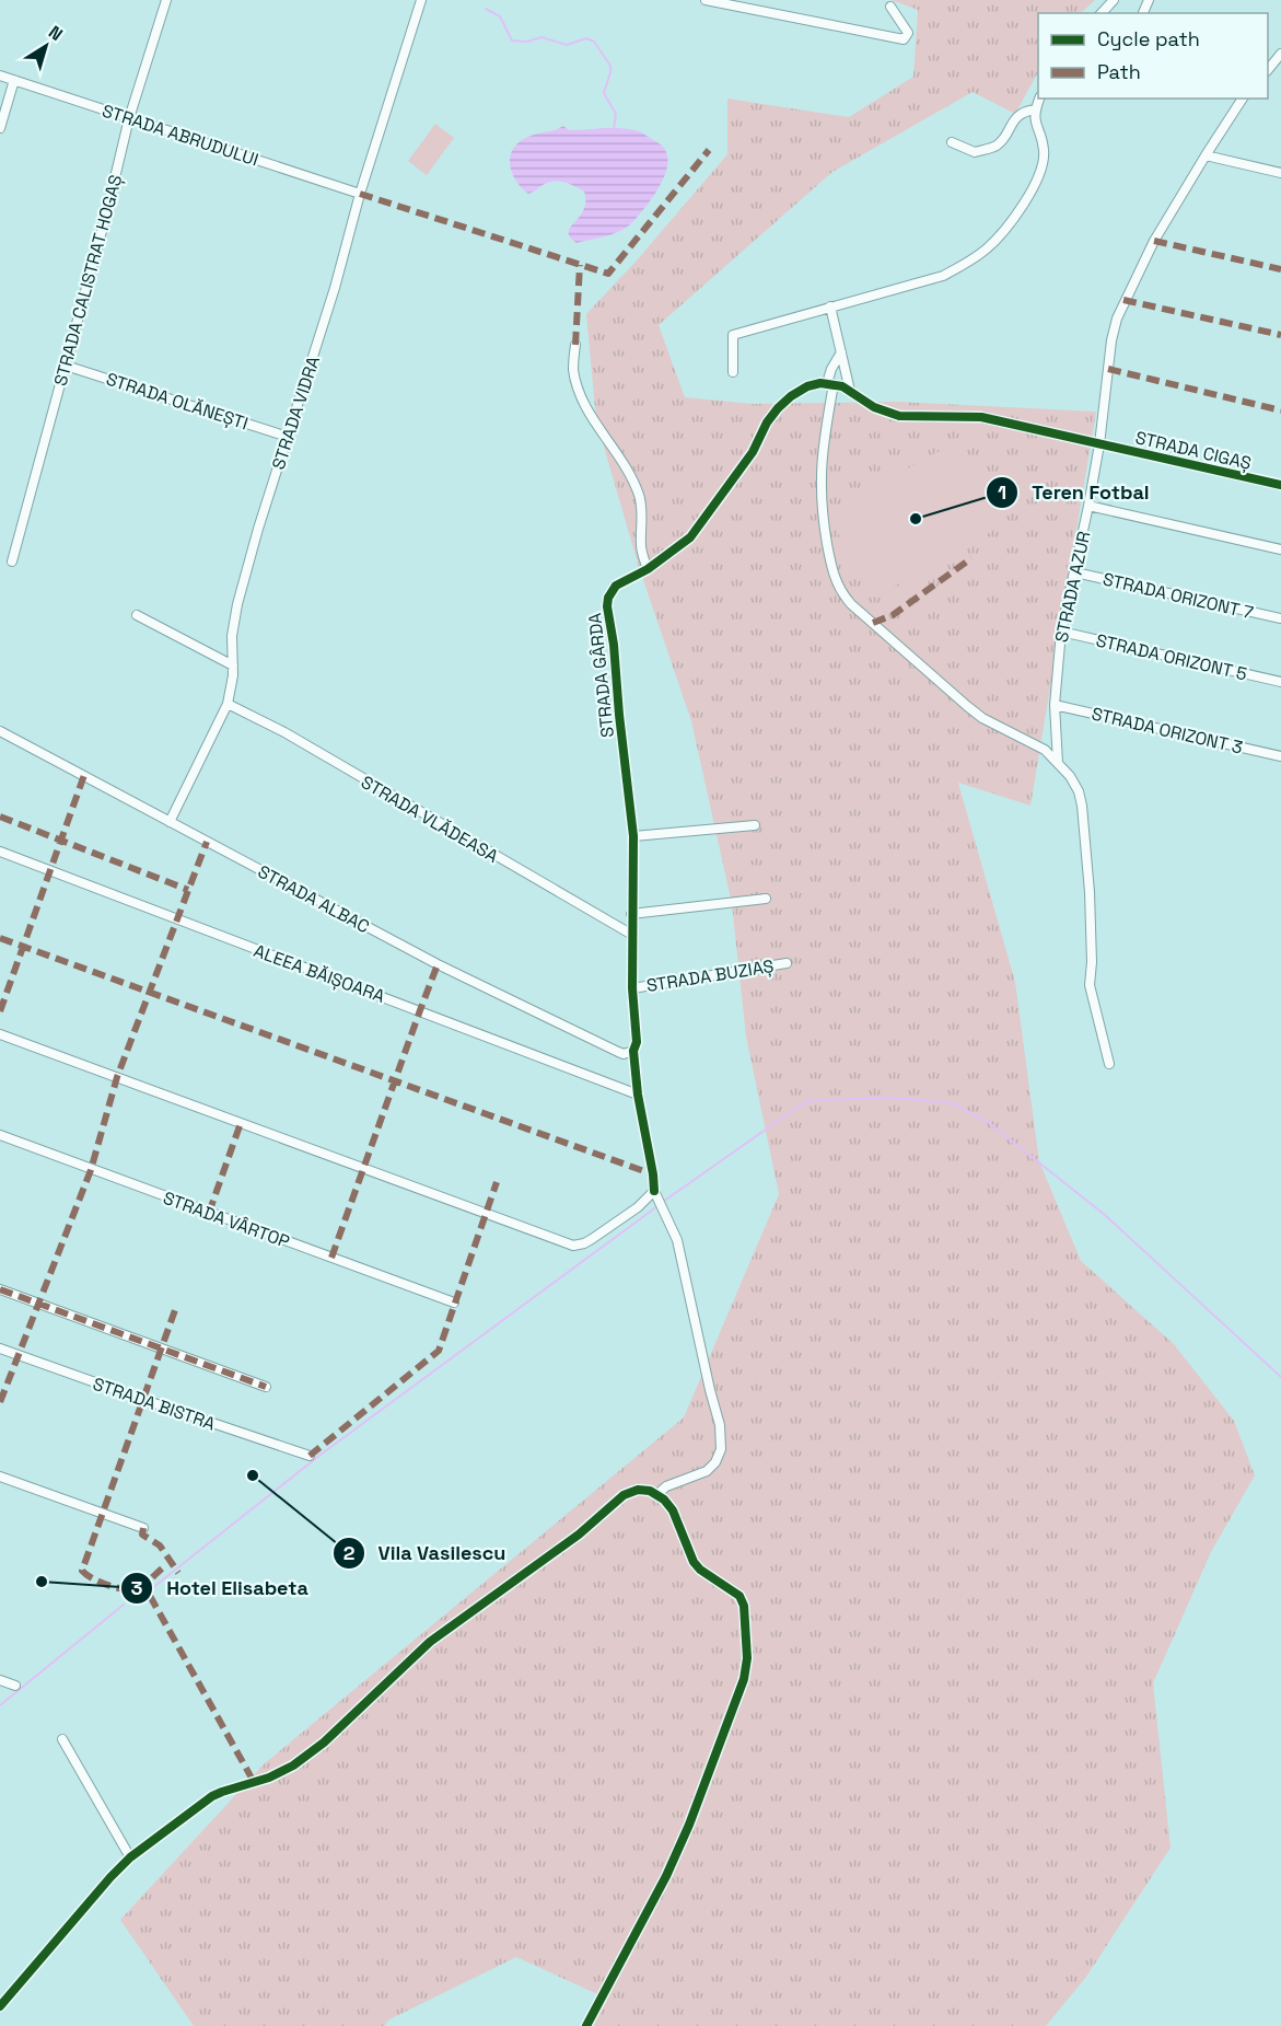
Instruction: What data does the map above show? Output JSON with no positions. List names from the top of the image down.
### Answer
{
  "streets": {
    "street": [
      "STRADA ABRUDULUI",
      "STRADA CALISTRAT HOGAȘ",
      "STRADA OLĂNEȘTI",
      "STRADA VIDRA",
      "STRADA CIGAȘ",
      "STRADA AZUR",
      "STRADA ORIZONT 7",
      "STRADA ORIZONT 5",
      "STRADA GÂRDA",
      "STRADA ORIZONT 3",
      "STRADA VLĂDEASA",
      "STRADA ALBAC",
      "ALEEA BĂIȘOARA",
      "STRADA BUZIAȘ",
      "STRADA VÂRTOP",
      "STRADA BISTRA"
    ]
  },
  "crossings": [
    ["STRADA ABRUDULUI", "STRADA CALISTRAT HOGAȘ"],
    ["STRADA ABRUDULUI", "STRADA VIDRA"],
    ["STRADA CALISTRAT HOGAȘ", "STRADA OLĂNEȘTI"],
    ["STRADA OLĂNEȘTI", "STRADA VIDRA"],
    ["STRADA VIDRA", "STRADA VLĂDEASA"],
    ["STRADA VIDRA", "STRADA ALBAC"],
    ["STRADA CIGAȘ", "STRADA AZUR"],
    ["STRADA AZUR", "STRADA ORIZONT 7"],
    ["STRADA AZUR", "STRADA ORIZONT 5"],
    ["STRADA AZUR", "STRADA ORIZONT 3"],
    ["STRADA GÂRDA", "STRADA VLĂDEASA"],
    ["STRADA GÂRDA", "STRADA ALBAC"],
    ["STRADA GÂRDA", "ALEEA BĂIȘOARA"],
    ["STRADA GÂRDA", "STRADA BUZIAȘ"]
  ],
  "places": ["Teren Fotbal", "Vila Vasilescu", "Hotel Elisabeta"],
  "legend": ["Cycle path", "Path"],
  "north": "top right"
}
